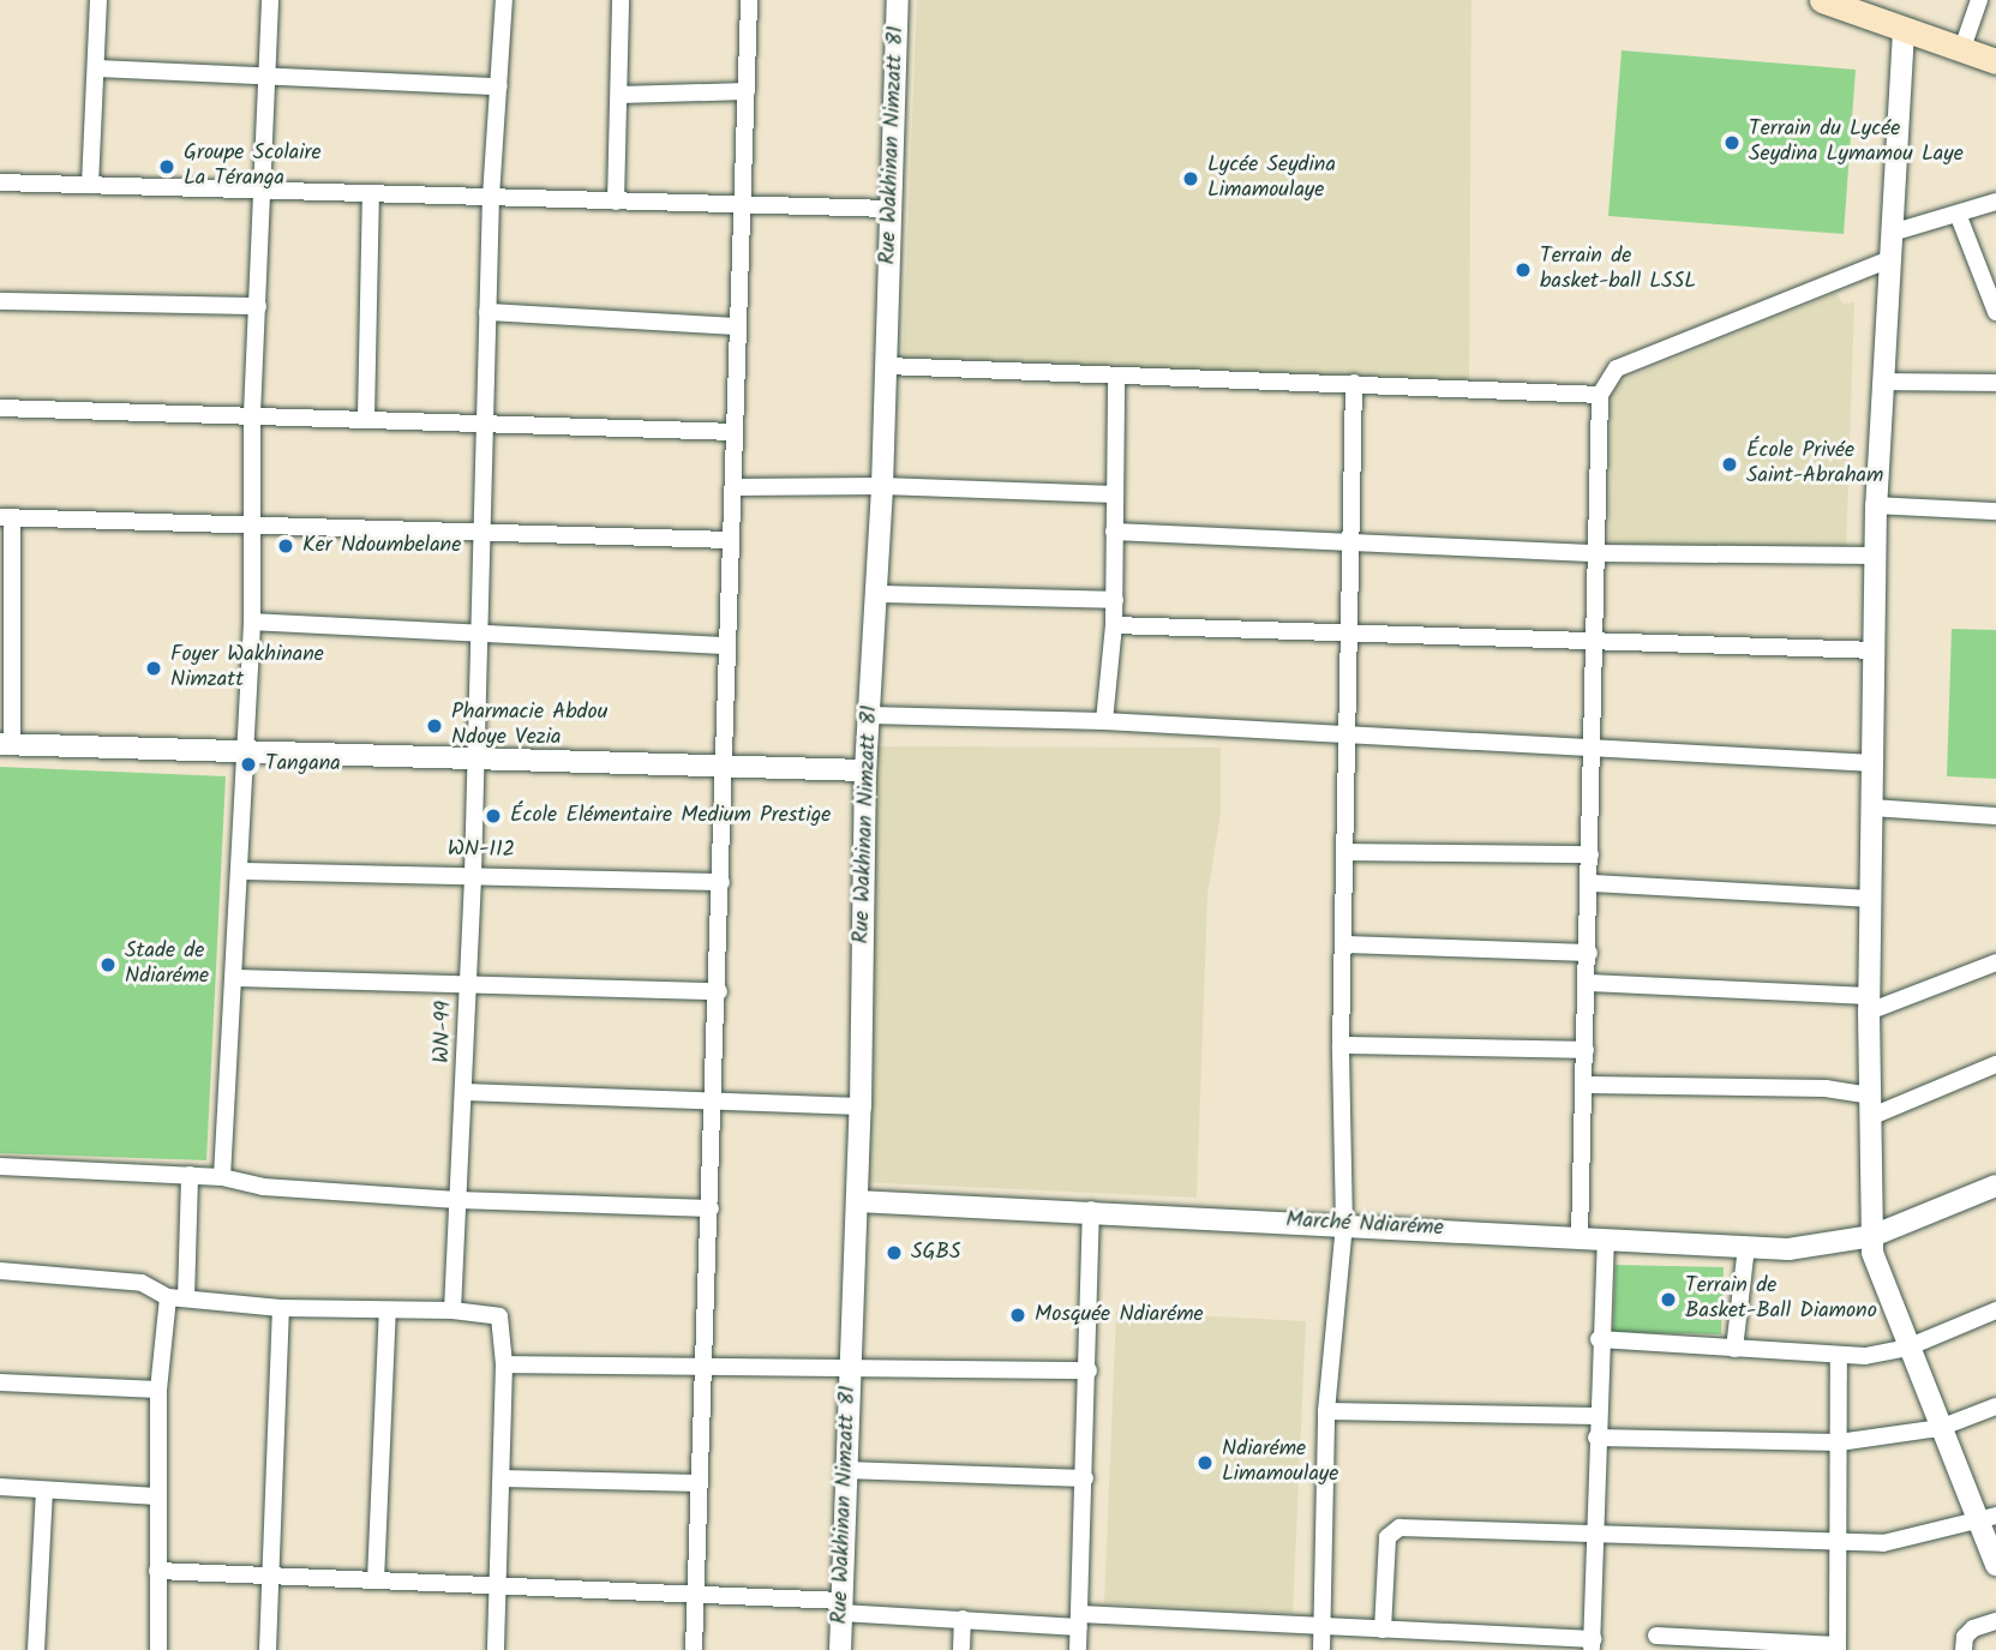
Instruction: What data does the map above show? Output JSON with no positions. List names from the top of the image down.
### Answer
{
  "streets": {
    "street": [
      "Rue Wakhinan Nimzatt 81",
      "WN-112",
      "WN-99",
      "Marché Ndiaréme"
    ]
  },
  "crossings": [
    ["Rue Wakhinan Nimzatt 81", "Marché Ndiaréme"],
    ["WN-112", "WN-99"]
  ],
  "places": [
    "Terrain du Lycée Seydina Lymamou Laye",
    "Groupe Scolaire La Téranga",
    "Lycée Seydina Limamoulaye",
    "Terrain de basket-ball LSSL",
    "École Privée Saint-Abraham",
    "Ker Ndoumbelane",
    "Foyer Wakhinane Nimzatt",
    "Pharmacie Abdou Ndoye Vezia",
    "Tangana",
    "École Elémentaire Medium Prestige",
    "Stade de Ndiaréme",
    "SGBS",
    "Terrain de Basket-Ball Diamono",
    "Mosquée Ndiaréme",
    "Ndiaréme Limamoulaye"
  ]
}
